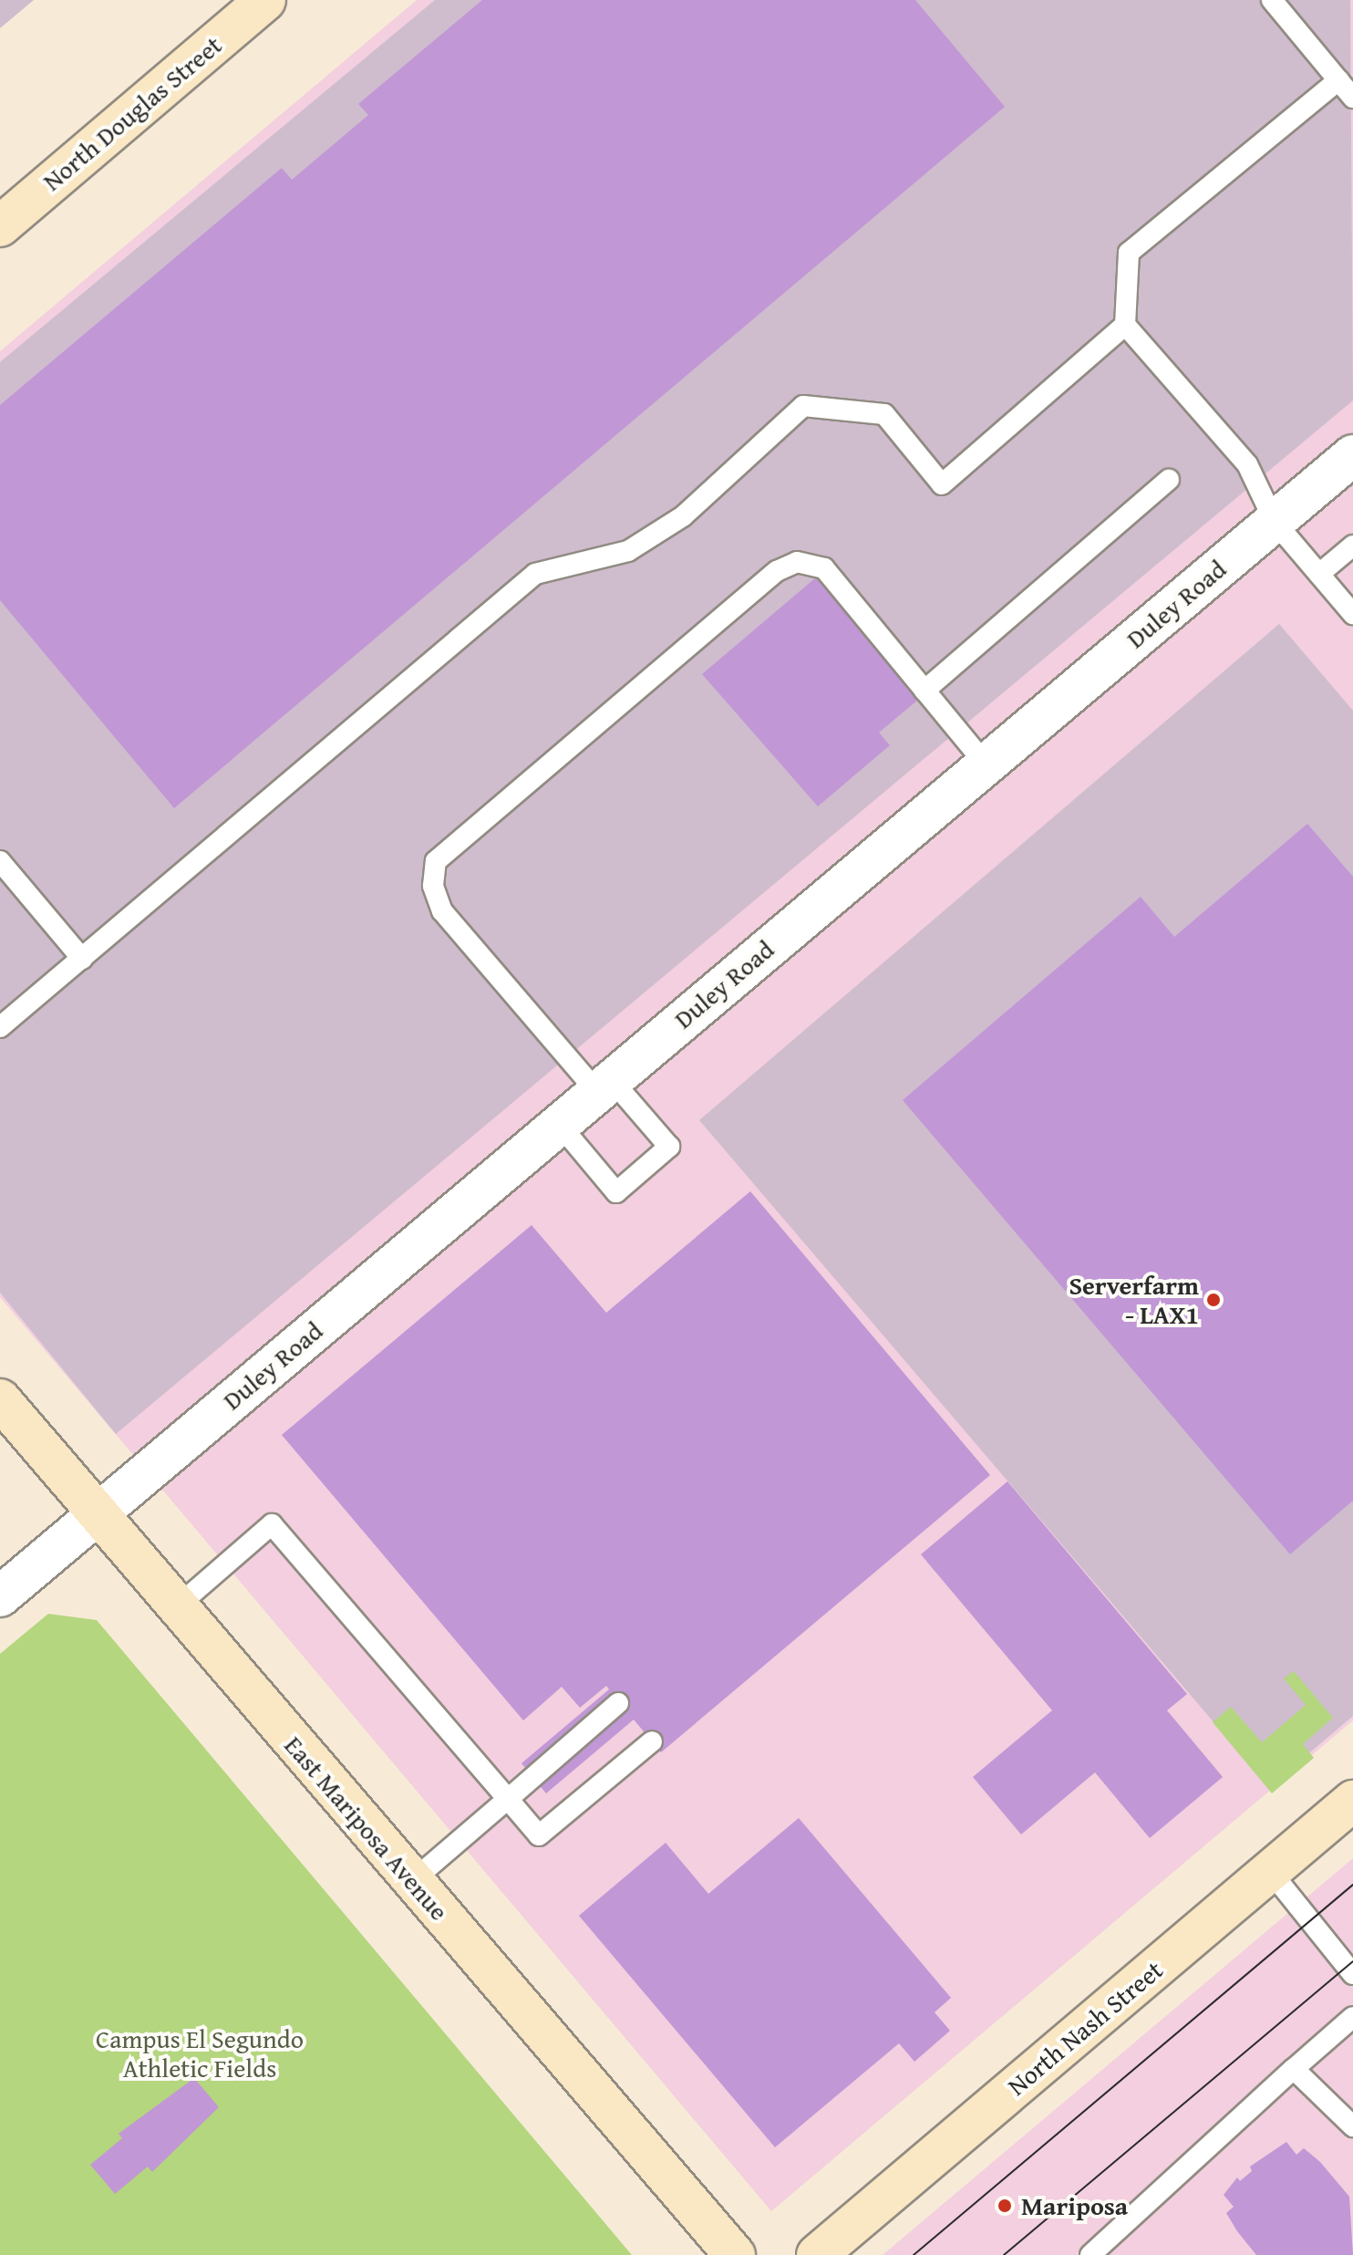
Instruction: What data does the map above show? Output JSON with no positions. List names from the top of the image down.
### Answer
{
  "streets": {
    "street": [
      "North Douglas Street",
      "Duley Road",
      "East Mariposa Avenue",
      "North Nash Street"
    ]
  },
  "crossings": [
    ["Duley Road", "East Mariposa Avenue"]
  ],
  "parks": ["Campus El Segundo Athletic Fields"],
  "places": ["Serverfarm - LAX1", "Mariposa"]
}
